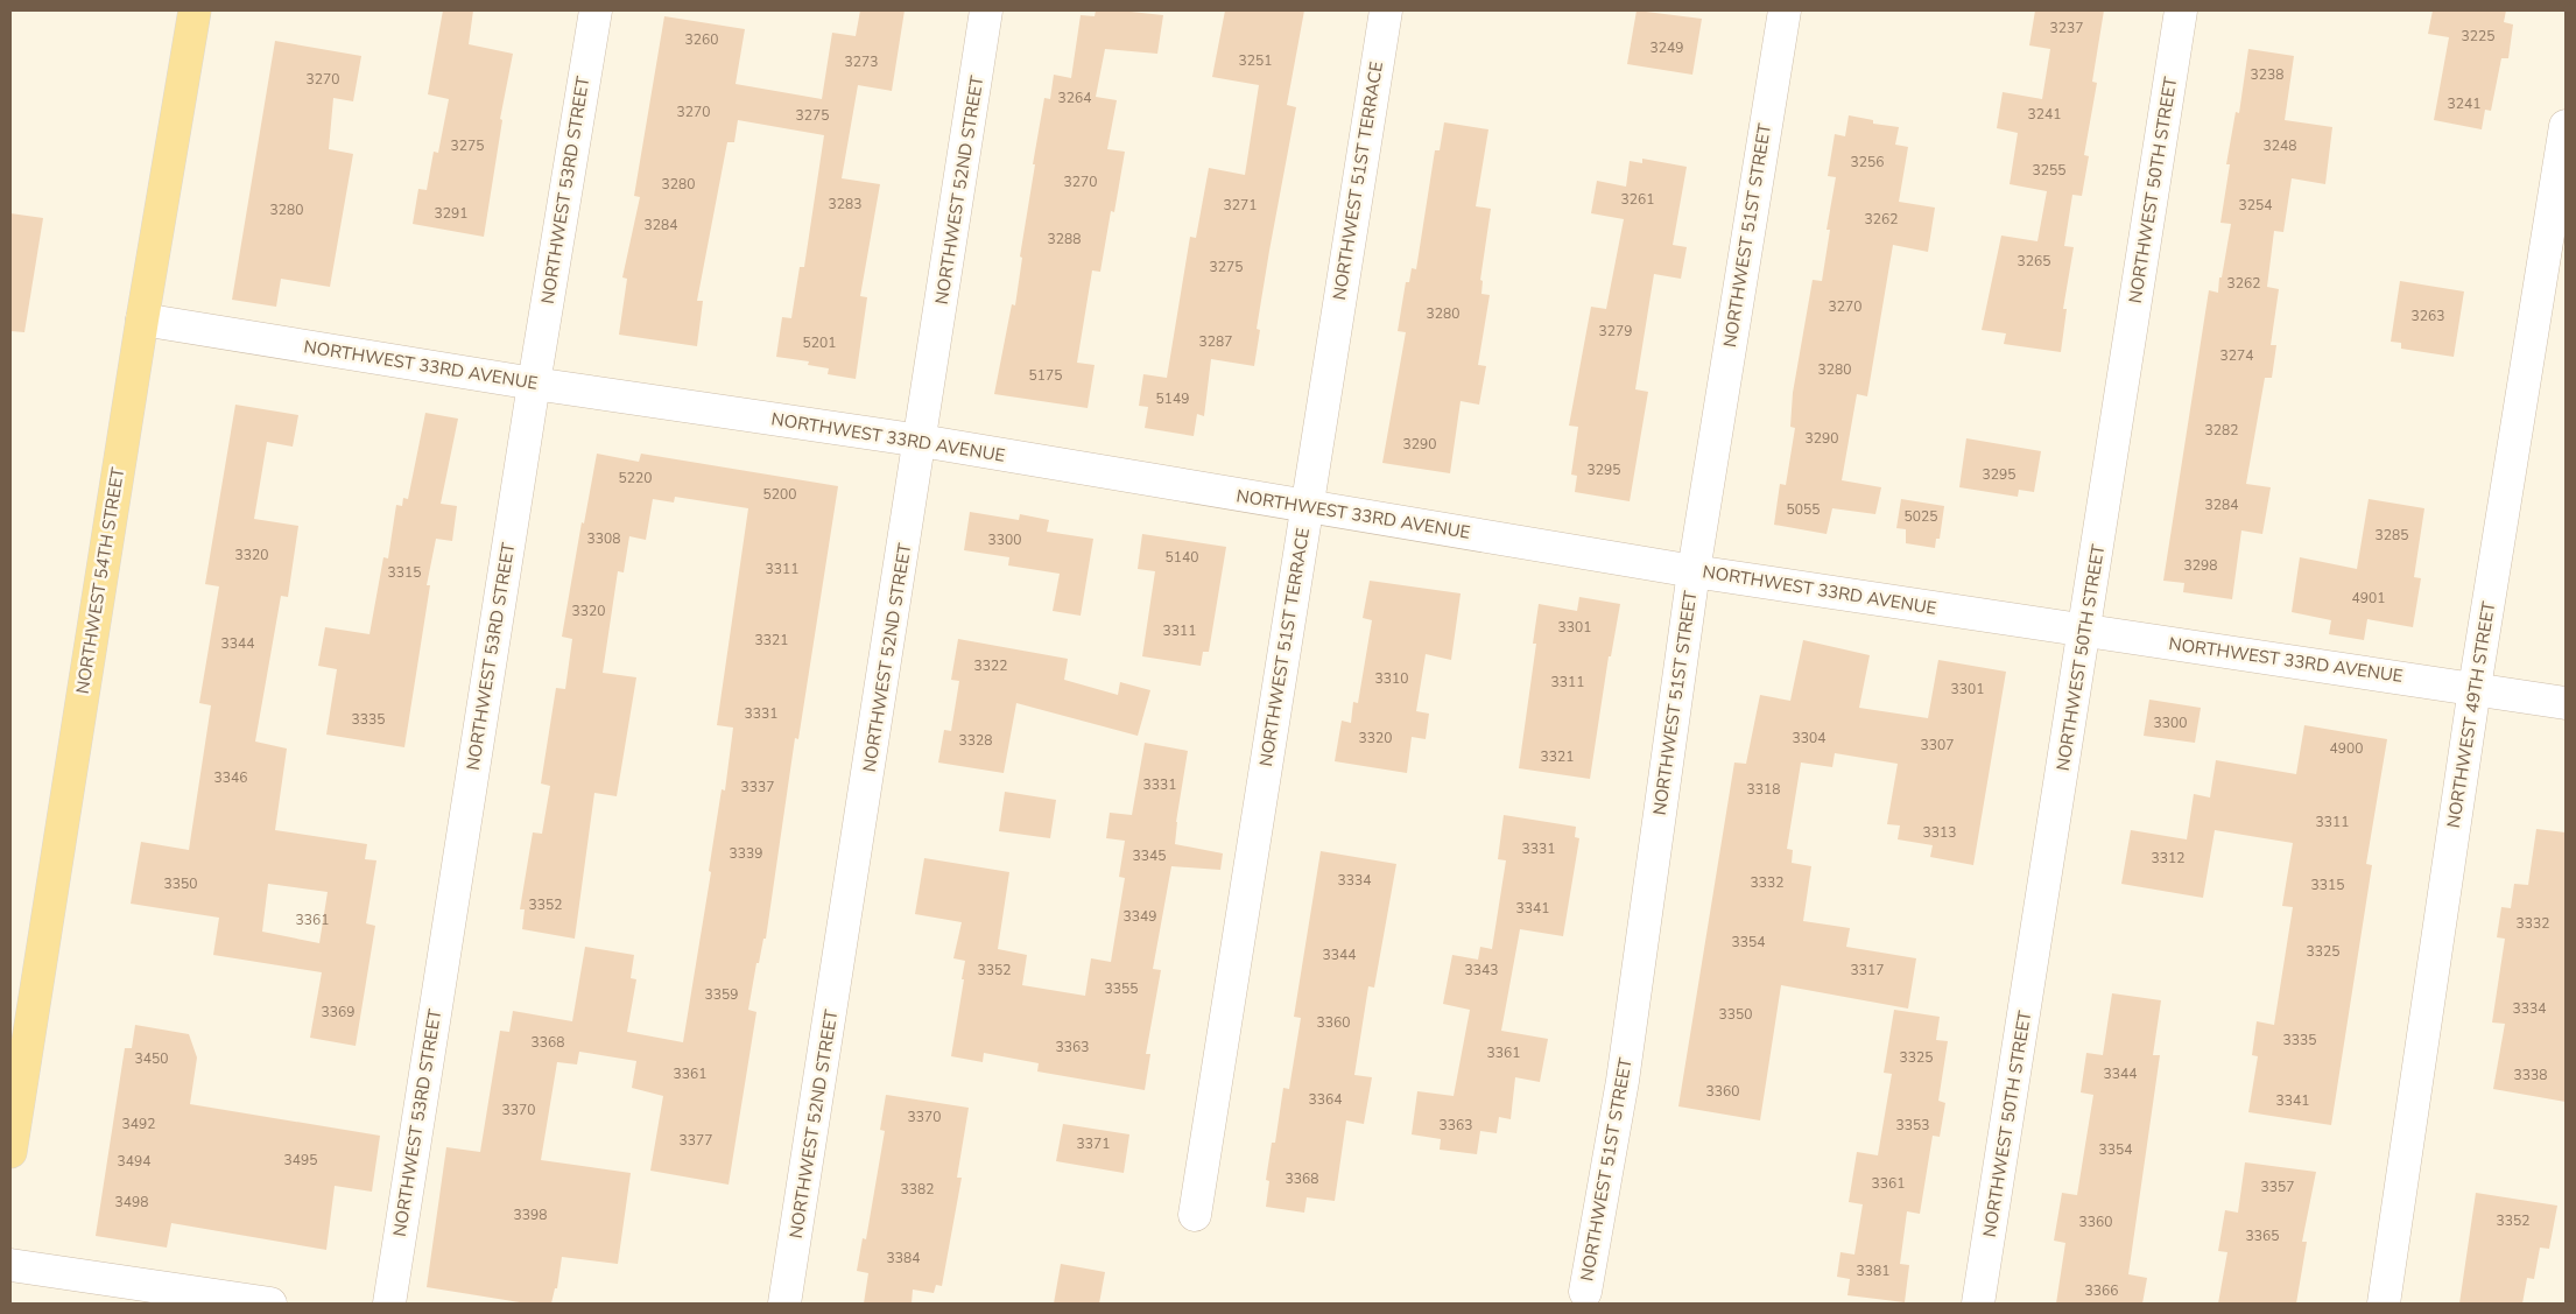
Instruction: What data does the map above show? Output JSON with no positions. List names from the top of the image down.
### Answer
{
  "streets": {
    "main road": ["NORTHWEST 54TH STREET"],
    "street": [
      "NORTHWEST 51ST TERRACE",
      "NORTHWEST 53RD STREET",
      "NORTHWEST 52ND STREET",
      "NORTHWEST 50TH STREET",
      "NORTHWEST 51ST STREET",
      "NORTHWEST 33RD AVENUE",
      "NORTHWEST 49TH STREET"
    ]
  },
  "crossings": [
    ["NORTHWEST 51ST TERRACE", "NORTHWEST 33RD AVENUE"],
    ["NORTHWEST 53RD STREET", "NORTHWEST 33RD AVENUE"],
    ["NORTHWEST 52ND STREET", "NORTHWEST 33RD AVENUE"],
    ["NORTHWEST 50TH STREET", "NORTHWEST 33RD AVENUE"],
    ["NORTHWEST 51ST STREET", "NORTHWEST 33RD AVENUE"],
    ["NORTHWEST 33RD AVENUE", "NORTHWEST 54TH STREET"],
    ["NORTHWEST 33RD AVENUE", "NORTHWEST 49TH STREET"]
  ],
  "house_numbers": [
    "3237",
    "3225",
    "3260",
    "3249",
    "3251",
    "3273",
    "3238",
    "3270",
    "3264",
    "3241",
    "3270",
    "3241",
    "3275",
    "3275",
    "3248",
    "3256",
    "3255",
    "3270",
    "3280",
    "3261",
    "3283",
    "3271",
    "3254",
    "3280",
    "3291",
    "3262",
    "3284",
    "3288",
    "3265",
    "3275",
    "3262",
    "3270",
    "3280",
    "3263",
    "3279",
    "3287",
    "5201",
    "3274",
    "3280",
    "5175",
    "5149",
    "3282",
    "3290",
    "3290",
    "3295",
    "3295",
    "5220",
    "5200",
    "3284",
    "5055",
    "5025",
    "3285",
    "3308",
    "3300",
    "3320",
    "5140",
    "3298",
    "3311",
    "3315",
    "4901",
    "3320",
    "3301",
    "3311",
    "3321",
    "3344",
    "3322",
    "3310",
    "3311",
    "3301",
    "3331",
    "3335",
    "3300",
    "3320",
    "3304",
    "3328",
    "3307",
    "4900",
    "3321",
    "3346",
    "3331",
    "3337",
    "3318",
    "3311",
    "3313",
    "3331",
    "3339",
    "3345",
    "3312",
    "3334",
    "3332",
    "3350",
    "3315",
    "3352",
    "3341",
    "3349",
    "3361",
    "3332",
    "3354",
    "3325",
    "3344",
    "3352",
    "3343",
    "3317",
    "3355",
    "3359",
    "3334",
    "3369",
    "3350",
    "3360",
    "3335",
    "3368",
    "3363",
    "3361",
    "3325",
    "3450",
    "3361",
    "3344",
    "3338",
    "3360",
    "3364",
    "3341",
    "3370",
    "3370",
    "3492",
    "3363",
    "3353",
    "3377",
    "3371",
    "3354",
    "3495",
    "3494",
    "3368",
    "3361",
    "3357",
    "3382",
    "3498",
    "3398",
    "3352",
    "3360",
    "3365",
    "3384",
    "3381",
    "3366"
  ]
}
